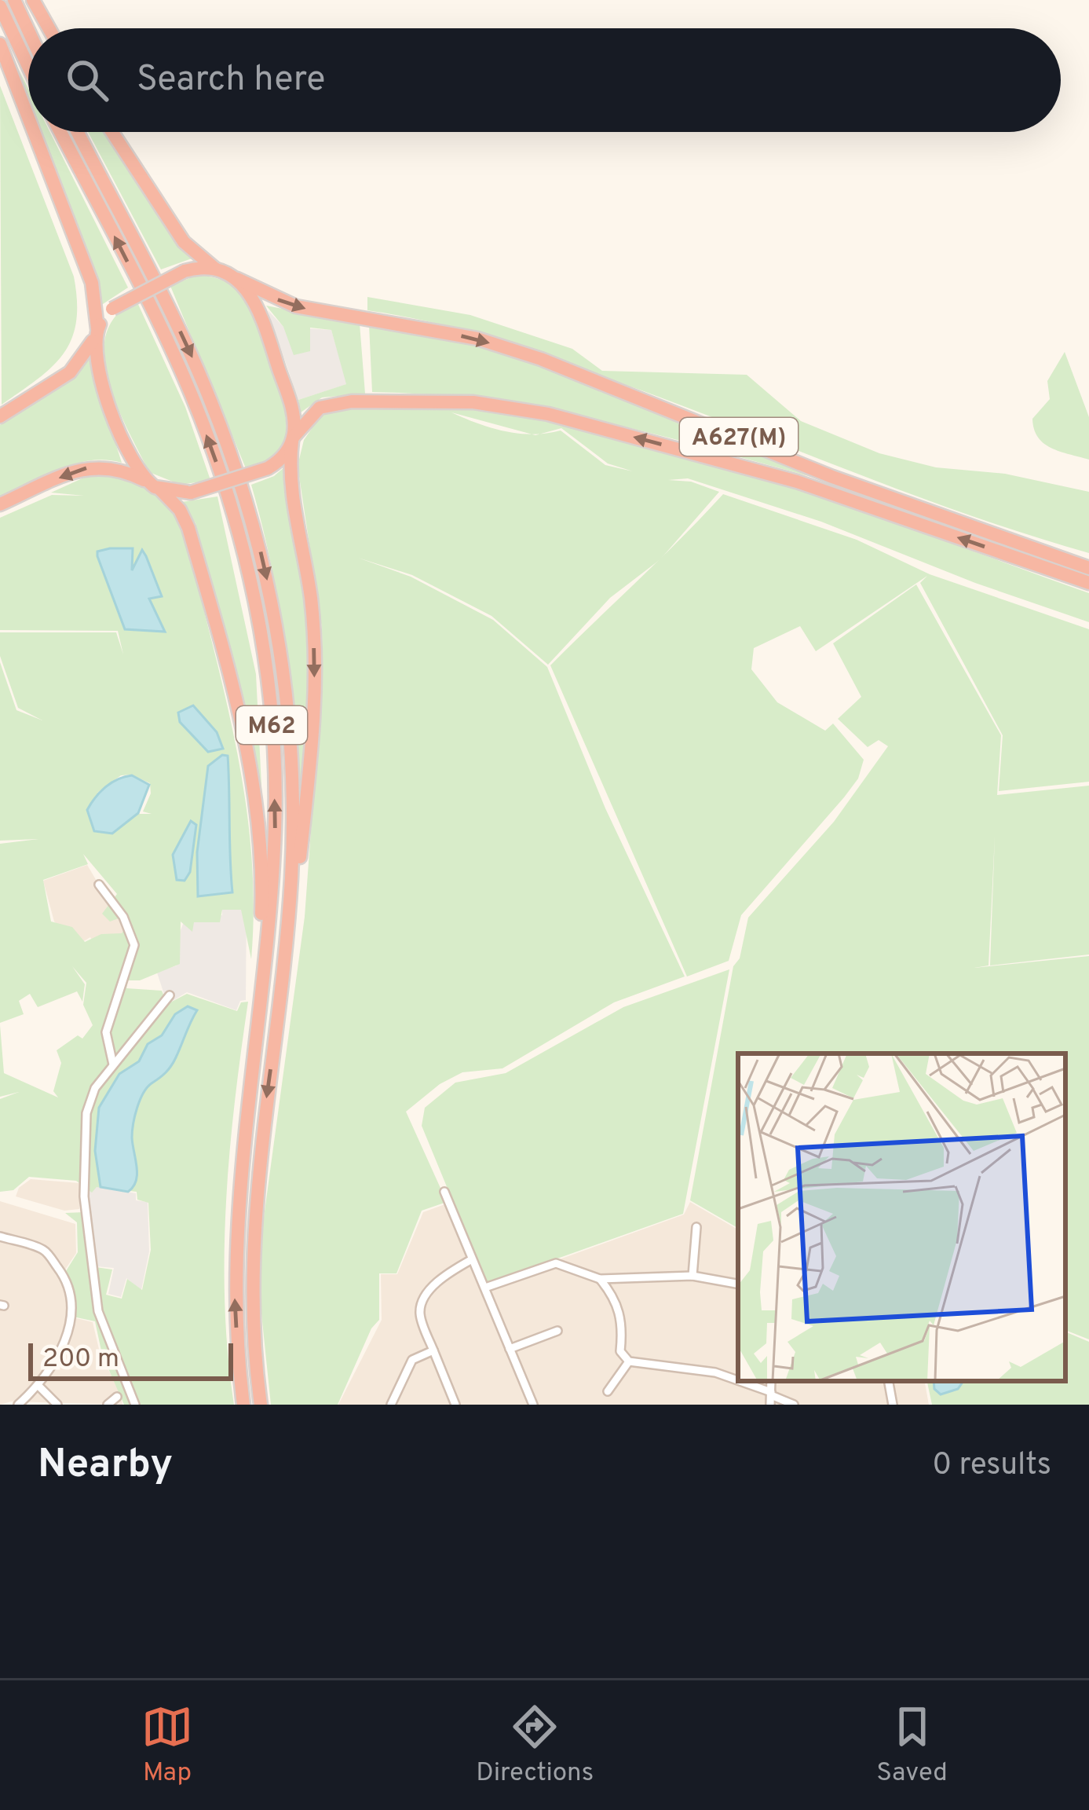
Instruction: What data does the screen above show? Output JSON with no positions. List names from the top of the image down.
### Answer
{
  "streets": {
    "highway": ["A627(M)", "M62"]
  },
  "crossings": [
    ["A627(M)", "M62"]
  ],
  "scale_bar": "200 m",
  "page": {
    "search": "Search here",
    "scale": "200 m",
    "heading": ["Nearby", "0 results"],
    "nav": ["Map", "Directions", "Saved"]
  }
}
